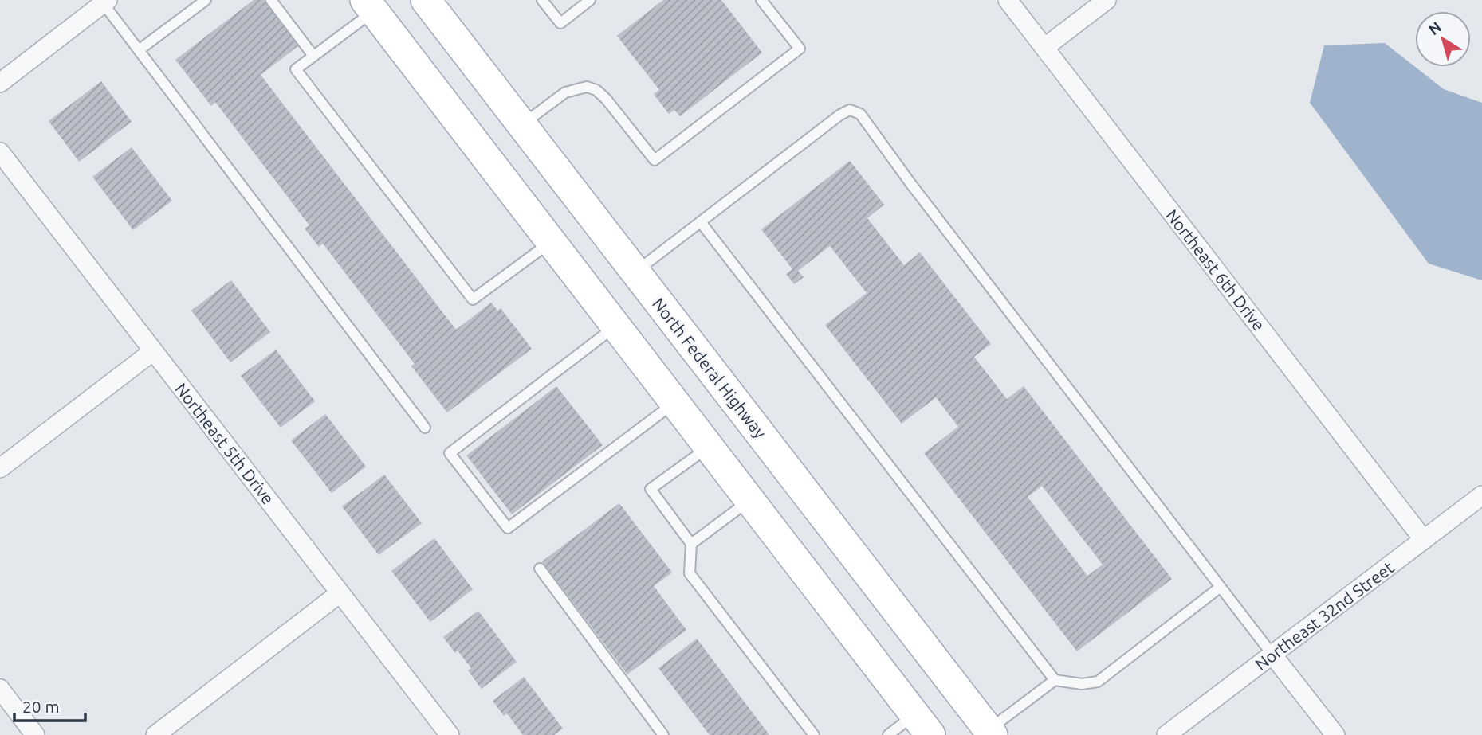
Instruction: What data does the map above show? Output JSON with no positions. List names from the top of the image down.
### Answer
{
  "streets": {
    "main road": ["North Federal Highway"],
    "street": ["Northeast 6th Drive", "Northeast 5th Drive", "Northeast 32nd Street"]
  },
  "crossings": [
    ["Northeast 6th Drive", "Northeast 32nd Street"]
  ],
  "scale_bar": "20 m",
  "north": "top left"
}
